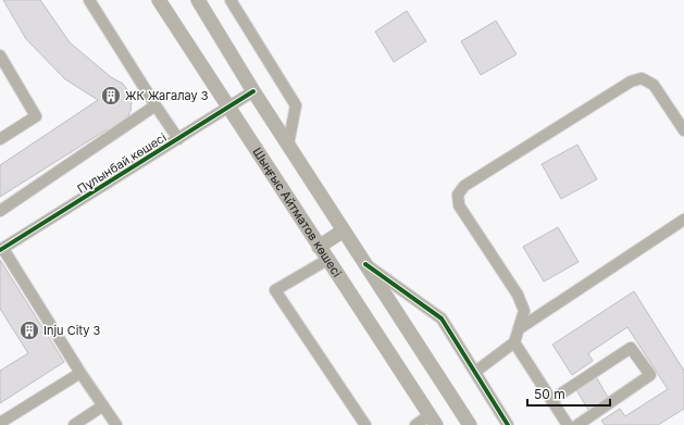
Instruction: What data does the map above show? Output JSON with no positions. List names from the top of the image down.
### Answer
{
  "streets": {
    "main road": ["Шыңғыс Айтматов көшесі"],
    "street": ["Пұлынбай көшесі"]
  },
  "crossings": [
    ["Пұлынбай көшесі", "Шыңғыс Айтматов көшесі"]
  ],
  "places": {
    "building": ["ЖК Жагалау 3", "Inju City 3"]
  },
  "scale_bar": "50 m"
}
